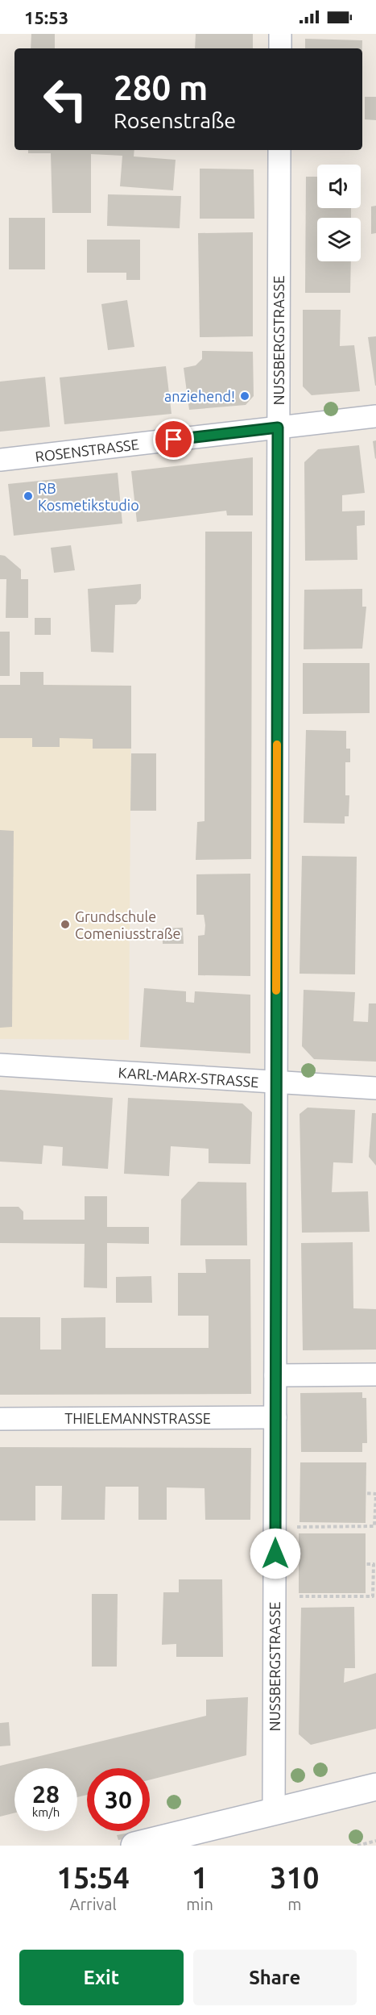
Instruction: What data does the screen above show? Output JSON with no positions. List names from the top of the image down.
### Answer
{
  "streets": {
    "street": [
      "NUSSBERGSTRASSE",
      "ROSENSTRASSE",
      "KARL-MARX-STRASSE",
      "THIELEMANNSTRASSE"
    ]
  },
  "crossings": [
    ["NUSSBERGSTRASSE", "ROSENSTRASSE"],
    ["NUSSBERGSTRASSE", "KARL-MARX-STRASSE"],
    ["NUSSBERGSTRASSE", "THIELEMANNSTRASSE"]
  ],
  "places": ["anziehend!", "RB Kosmetikstudio", "Grundschule Comeniusstraße"],
  "page": {
    "status": "15:53",
    "turn": ["280 m", "Rosenstraße"],
    "speed": "28 km/h",
    "limit": "30",
    "eta": [
      "15:54",
      "Arrival",
      "1",
      "min",
      "310",
      "m"
    ],
    "buttons": ["Exit", "Share"]
  }
}
